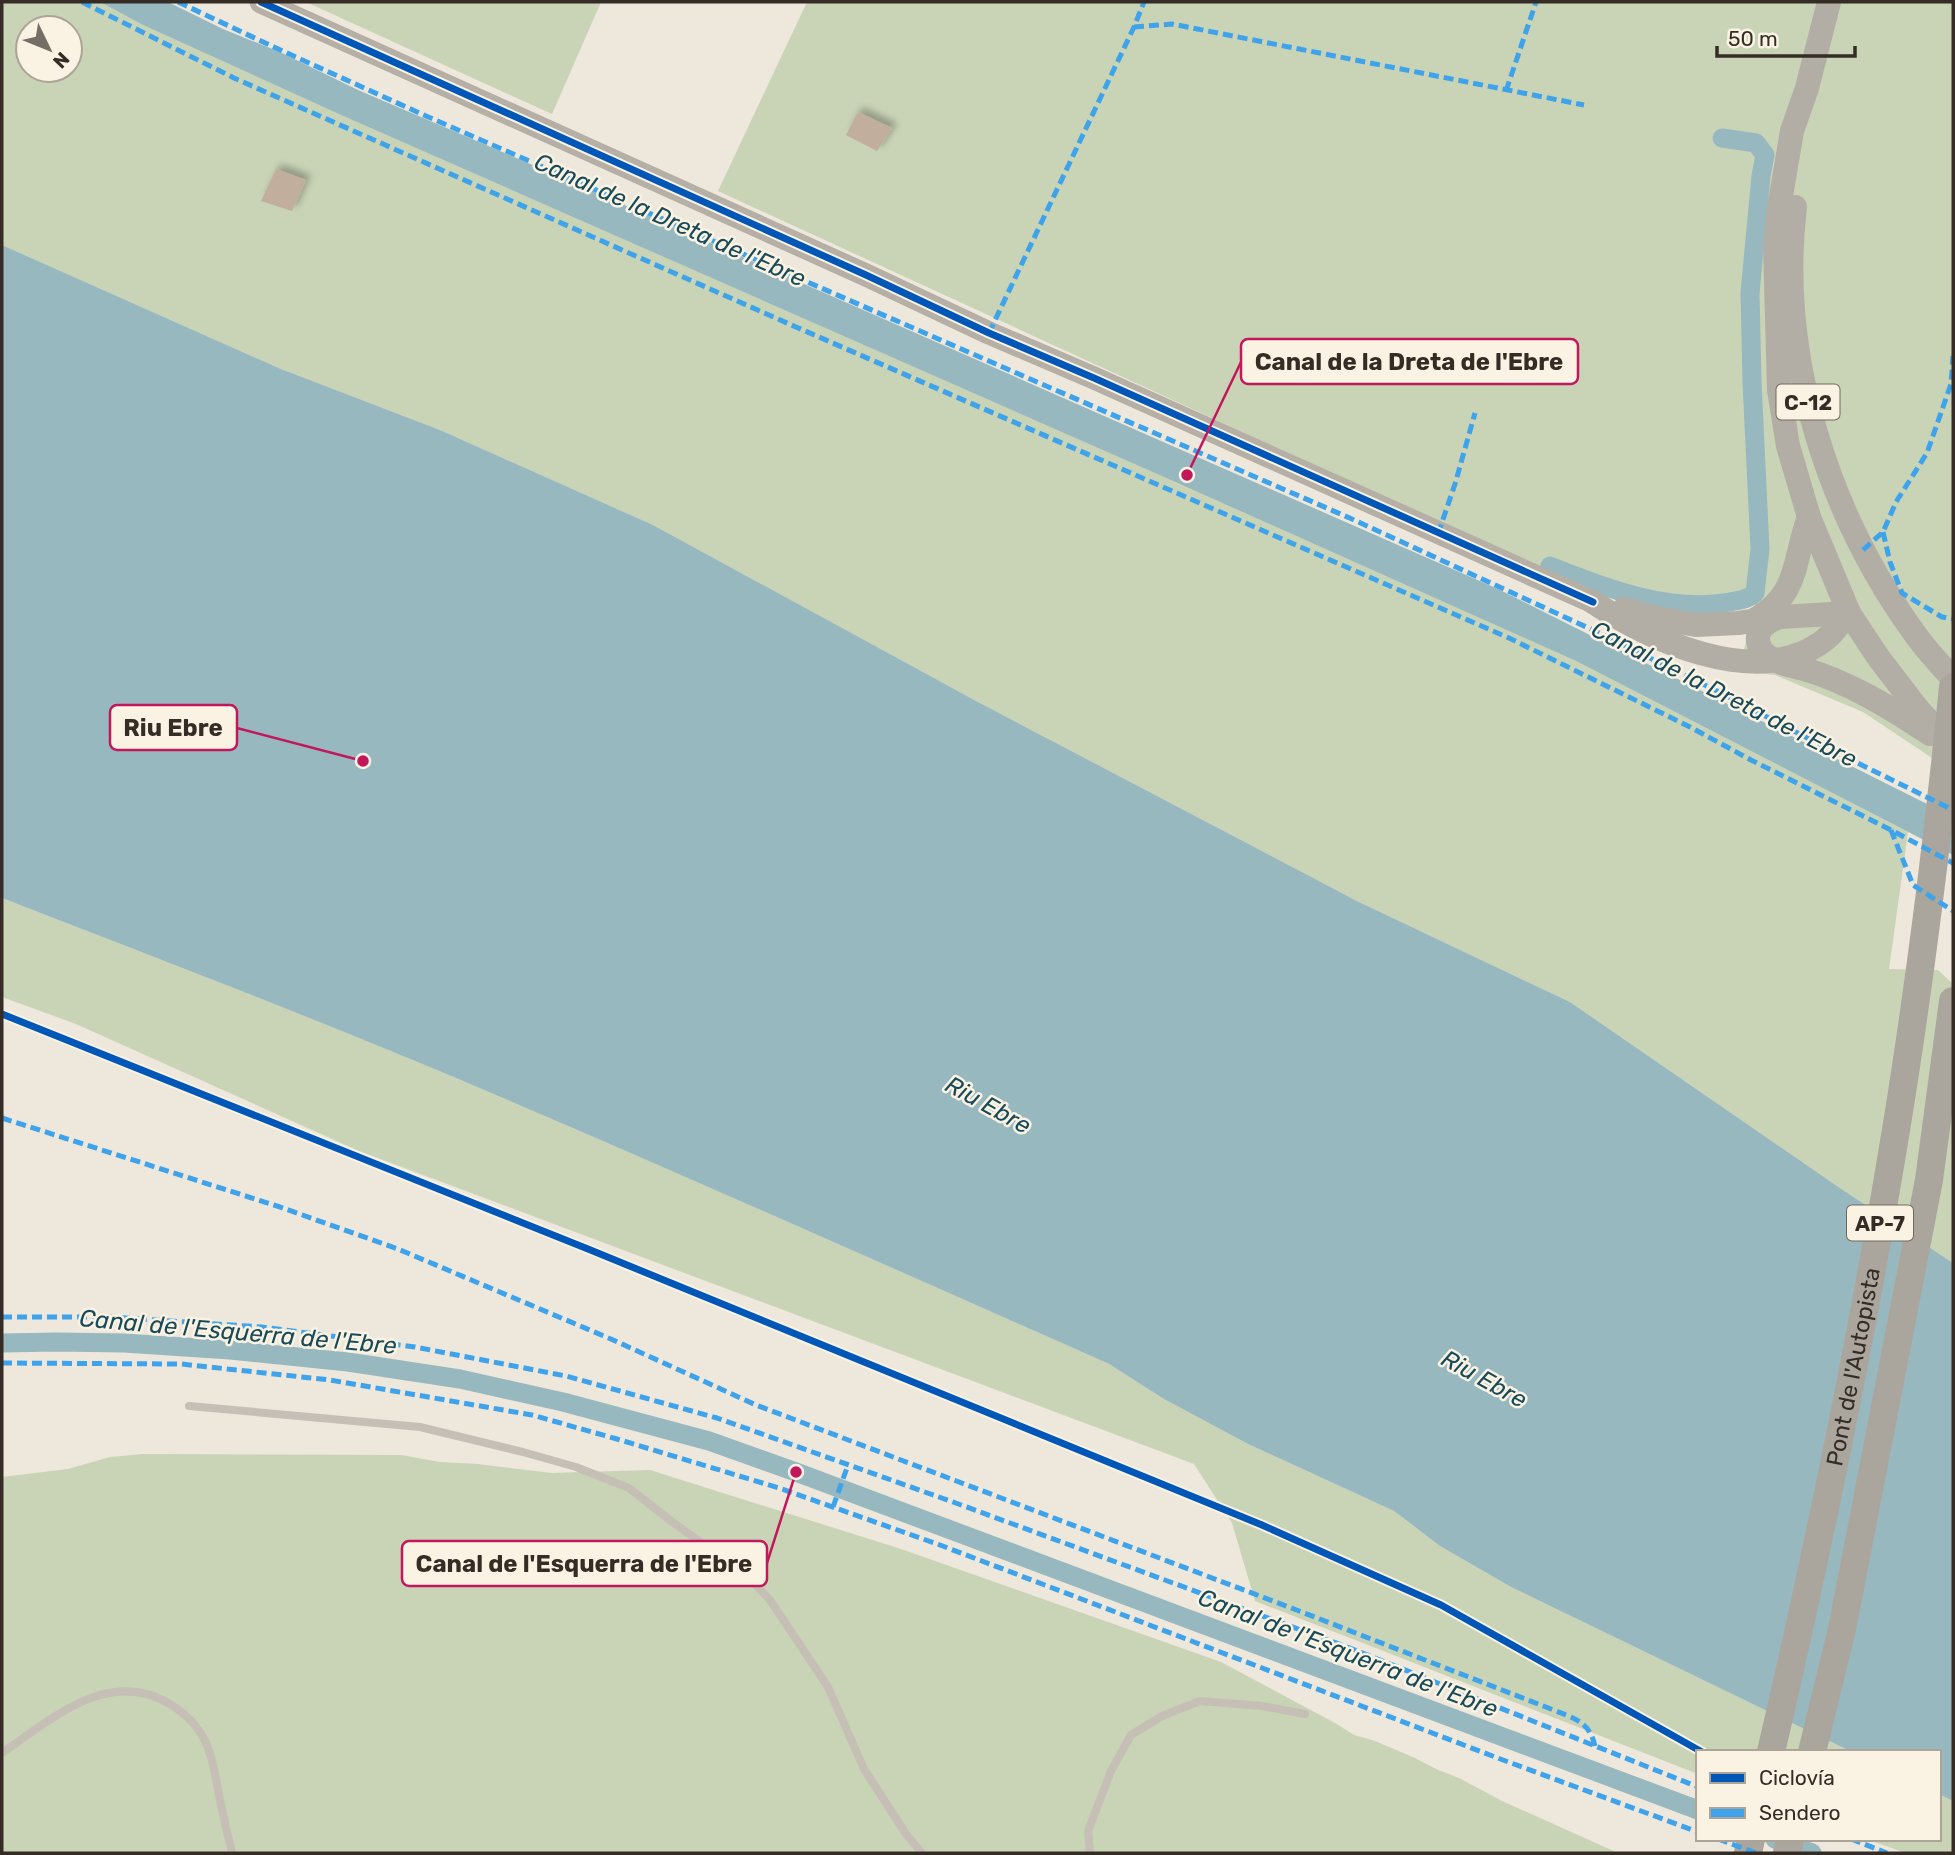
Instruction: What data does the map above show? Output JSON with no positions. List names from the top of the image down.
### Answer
{
  "streets": {
    "highway": ["AP-7", "Pont de l'Autopista"],
    "main road": ["C-12"]
  },
  "water": ["Canal de la Dreta de l'Ebre", "Riu Ebre", "Canal de l'Esquerra de l'Ebre"],
  "places": ["Canal de la Dreta de l'Ebre", "Riu Ebre", "Canal de l'Esquerra de l'Ebre"],
  "legend": ["Ciclovía", "Sendero"],
  "scale_bar": "50 m",
  "north": "bottom right"
}
